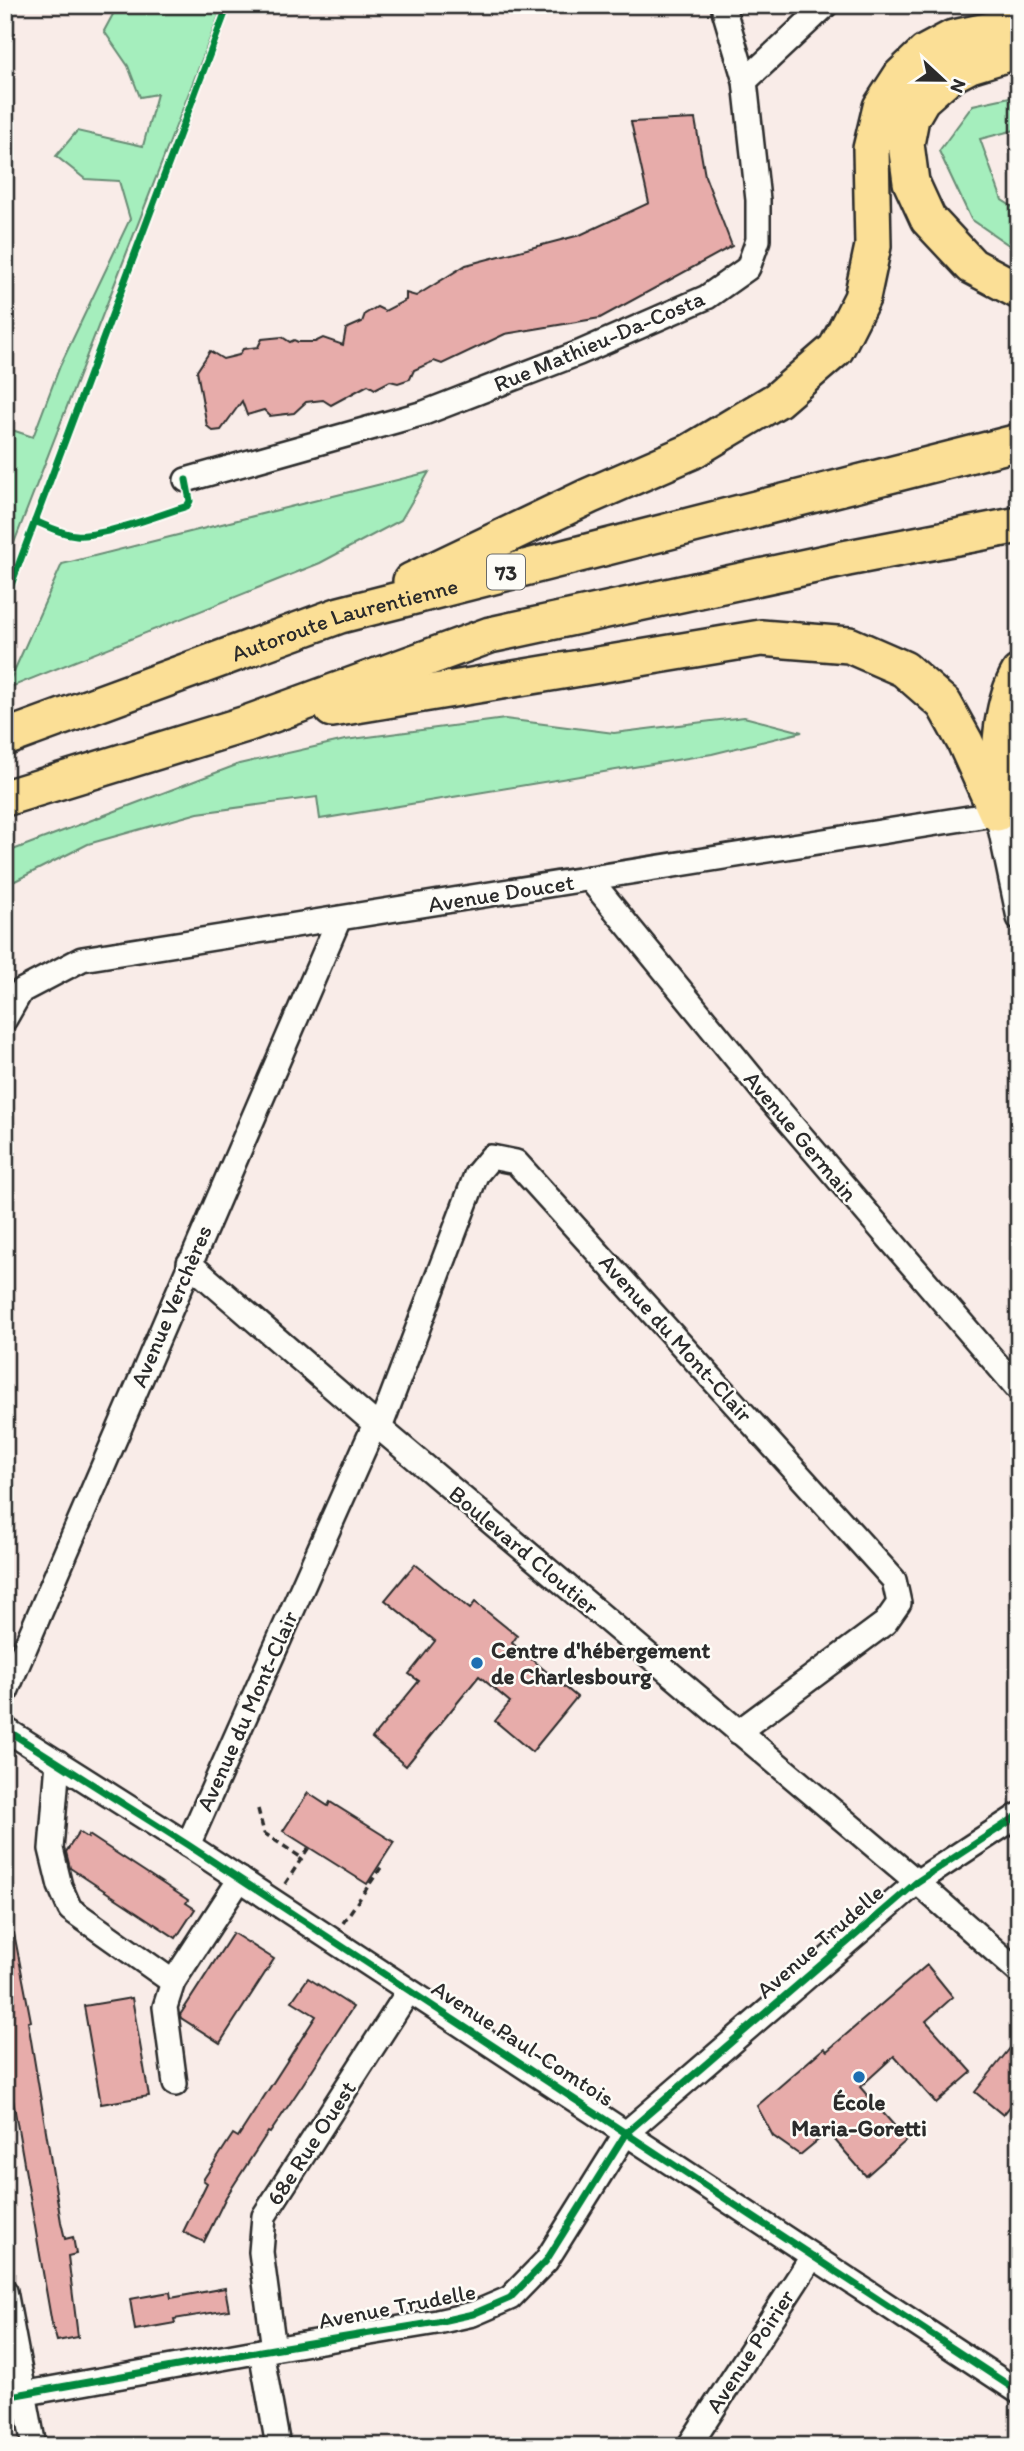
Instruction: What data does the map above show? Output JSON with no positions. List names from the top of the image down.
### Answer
{
  "streets": {
    "highway": ["73", "Autoroute Laurentienne"],
    "street": [
      "Rue Mathieu-Da-Costa",
      "Avenue Doucet",
      "Avenue Germain",
      "Avenue Verchères",
      "Avenue du Mont-Clair",
      "Boulevard Cloutier",
      "Avenue Trudelle",
      "Avenue Paul-Comtois",
      "68e Rue Ouest",
      "Avenue Poirier"
    ]
  },
  "crossings": [
    ["Avenue Doucet", "Avenue Germain"],
    ["Avenue Doucet", "Avenue Verchères"],
    ["Avenue Verchères", "Boulevard Cloutier"],
    ["Avenue du Mont-Clair", "Boulevard Cloutier"],
    ["Avenue du Mont-Clair", "Avenue Paul-Comtois"],
    ["Boulevard Cloutier", "Avenue Trudelle"],
    ["Avenue Trudelle", "Avenue Paul-Comtois"],
    ["Avenue Trudelle", "68e Rue Ouest"],
    ["Avenue Paul-Comtois", "68e Rue Ouest"],
    ["Avenue Paul-Comtois", "Avenue Poirier"]
  ],
  "places": ["Centre d'hébergement de Charlesbourg", "École Maria-Goretti"],
  "north": "right"
}
